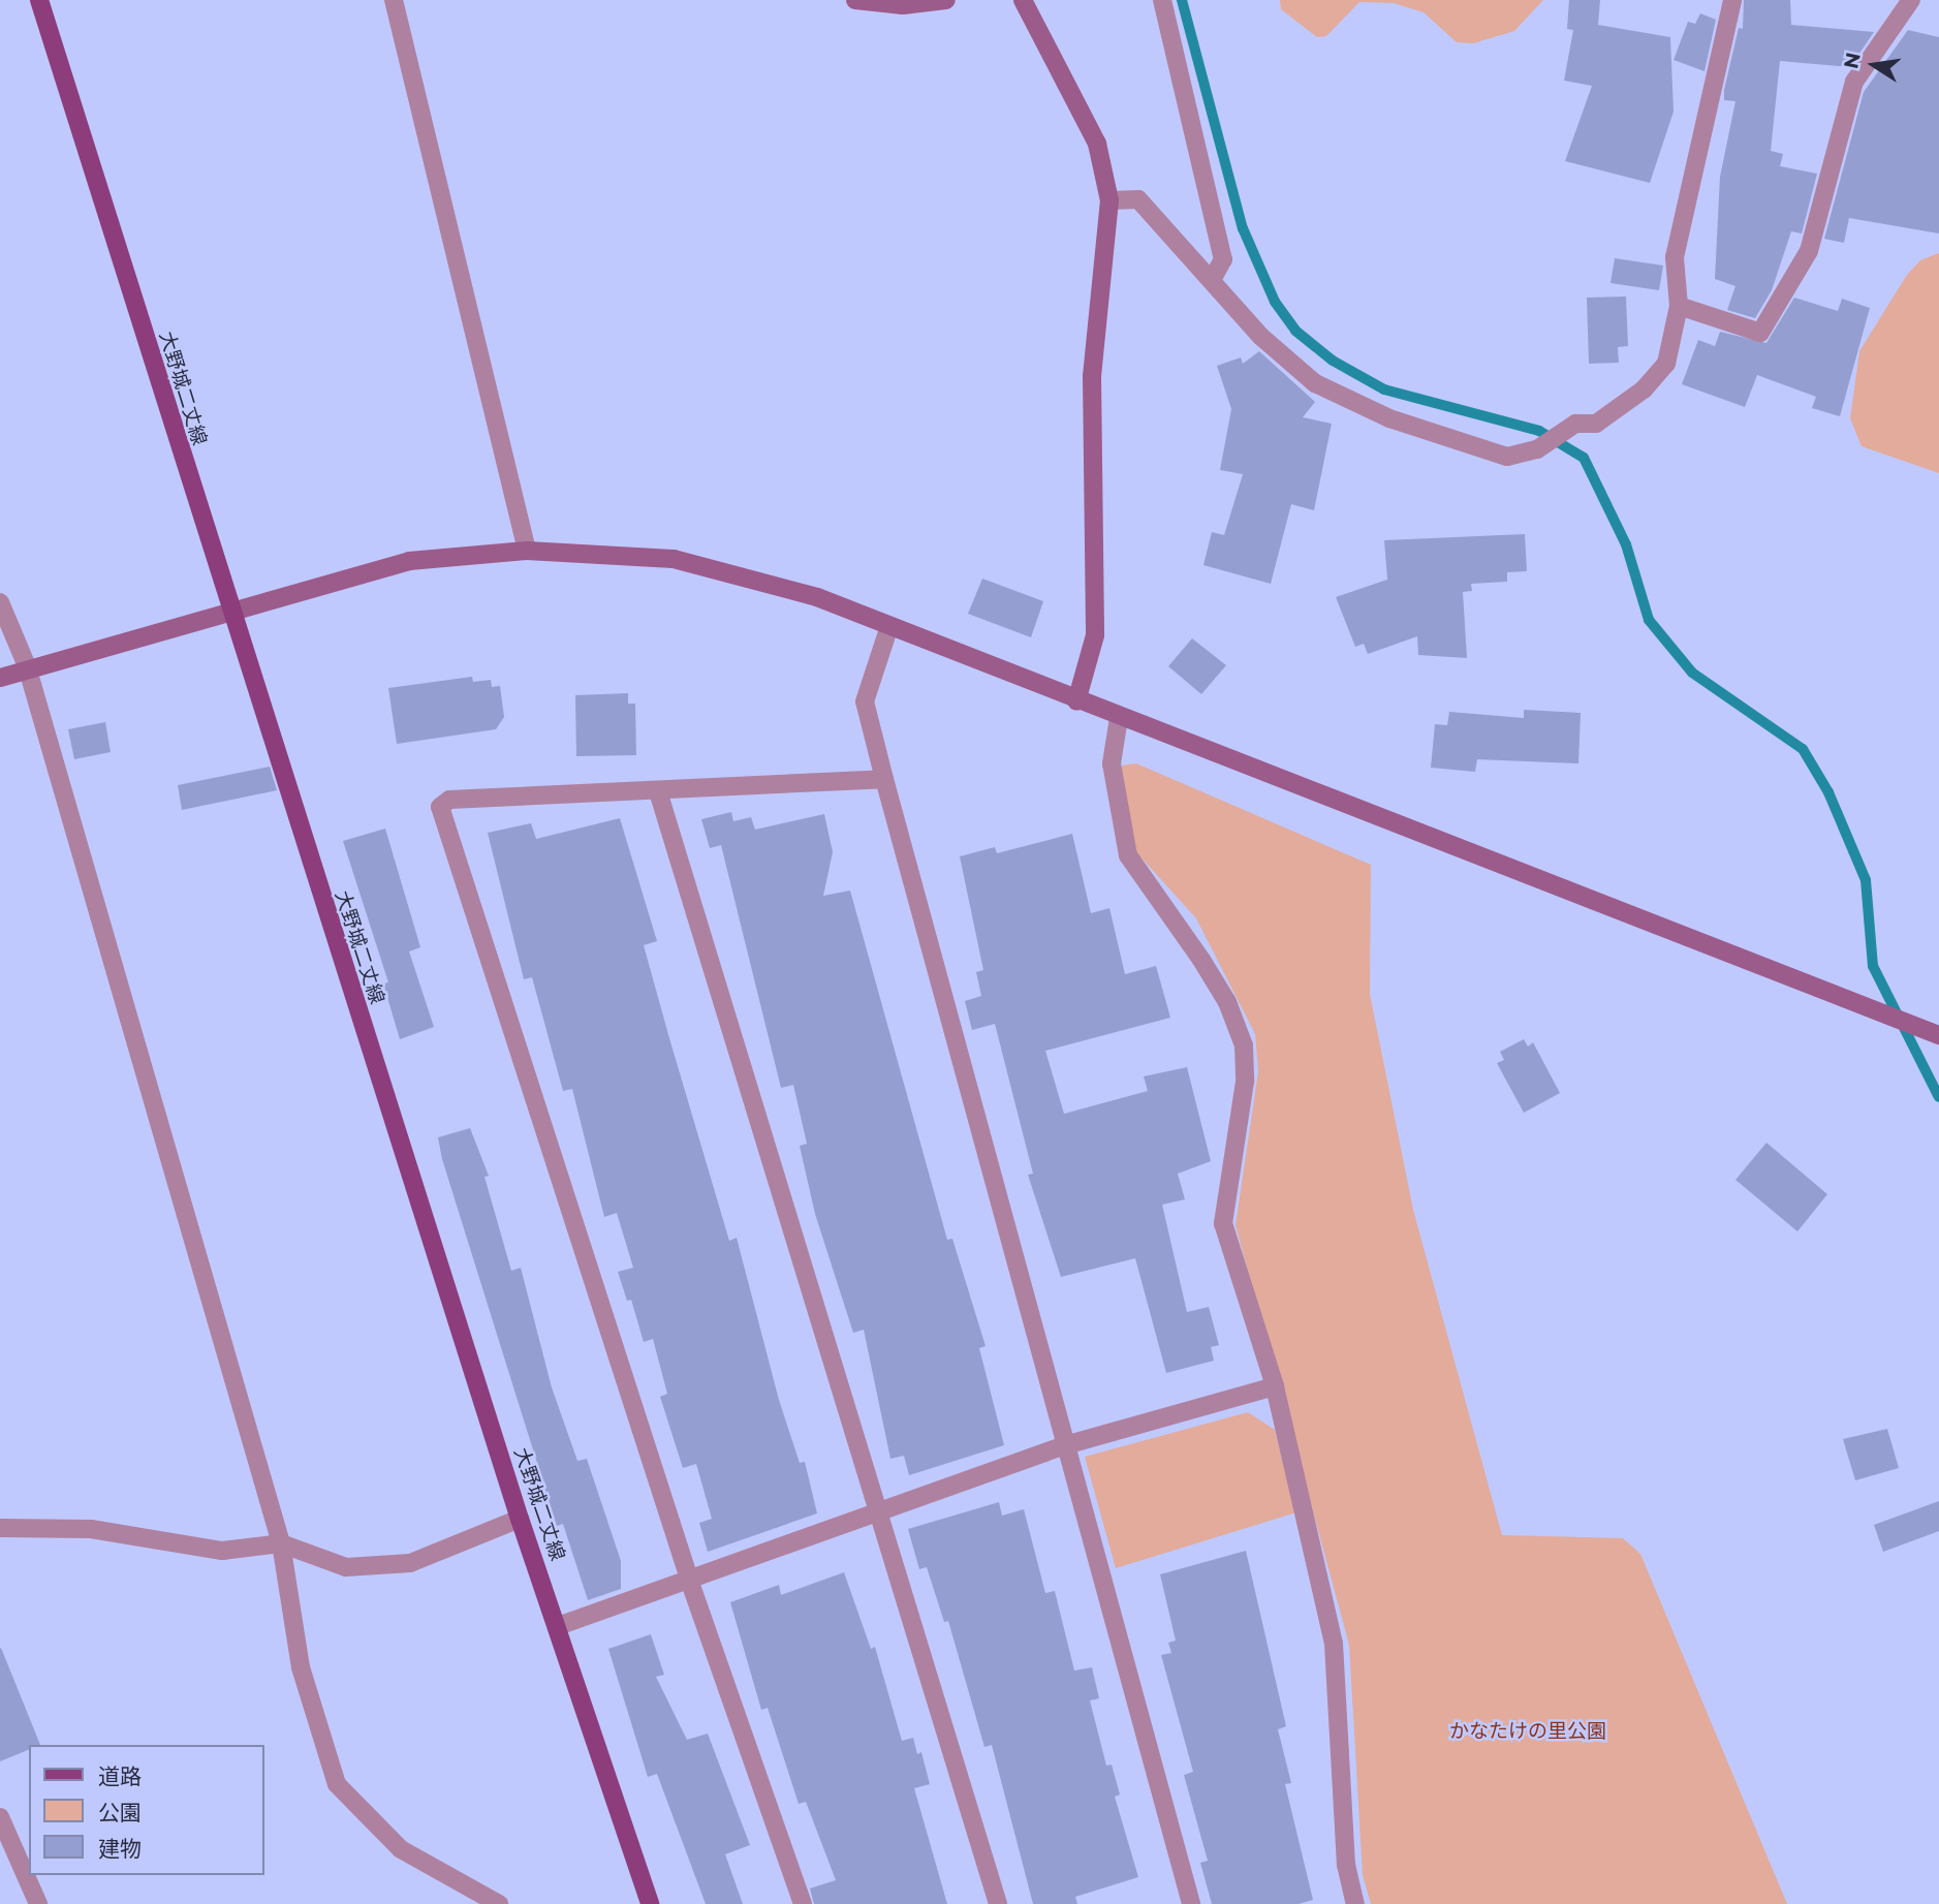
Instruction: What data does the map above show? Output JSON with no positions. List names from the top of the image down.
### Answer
{
  "streets": {
    "main road": ["大野城二丈線"]
  },
  "parks": ["かなたけの里公園"],
  "legend": ["道路", "公園", "建物"],
  "north": "left"
}
